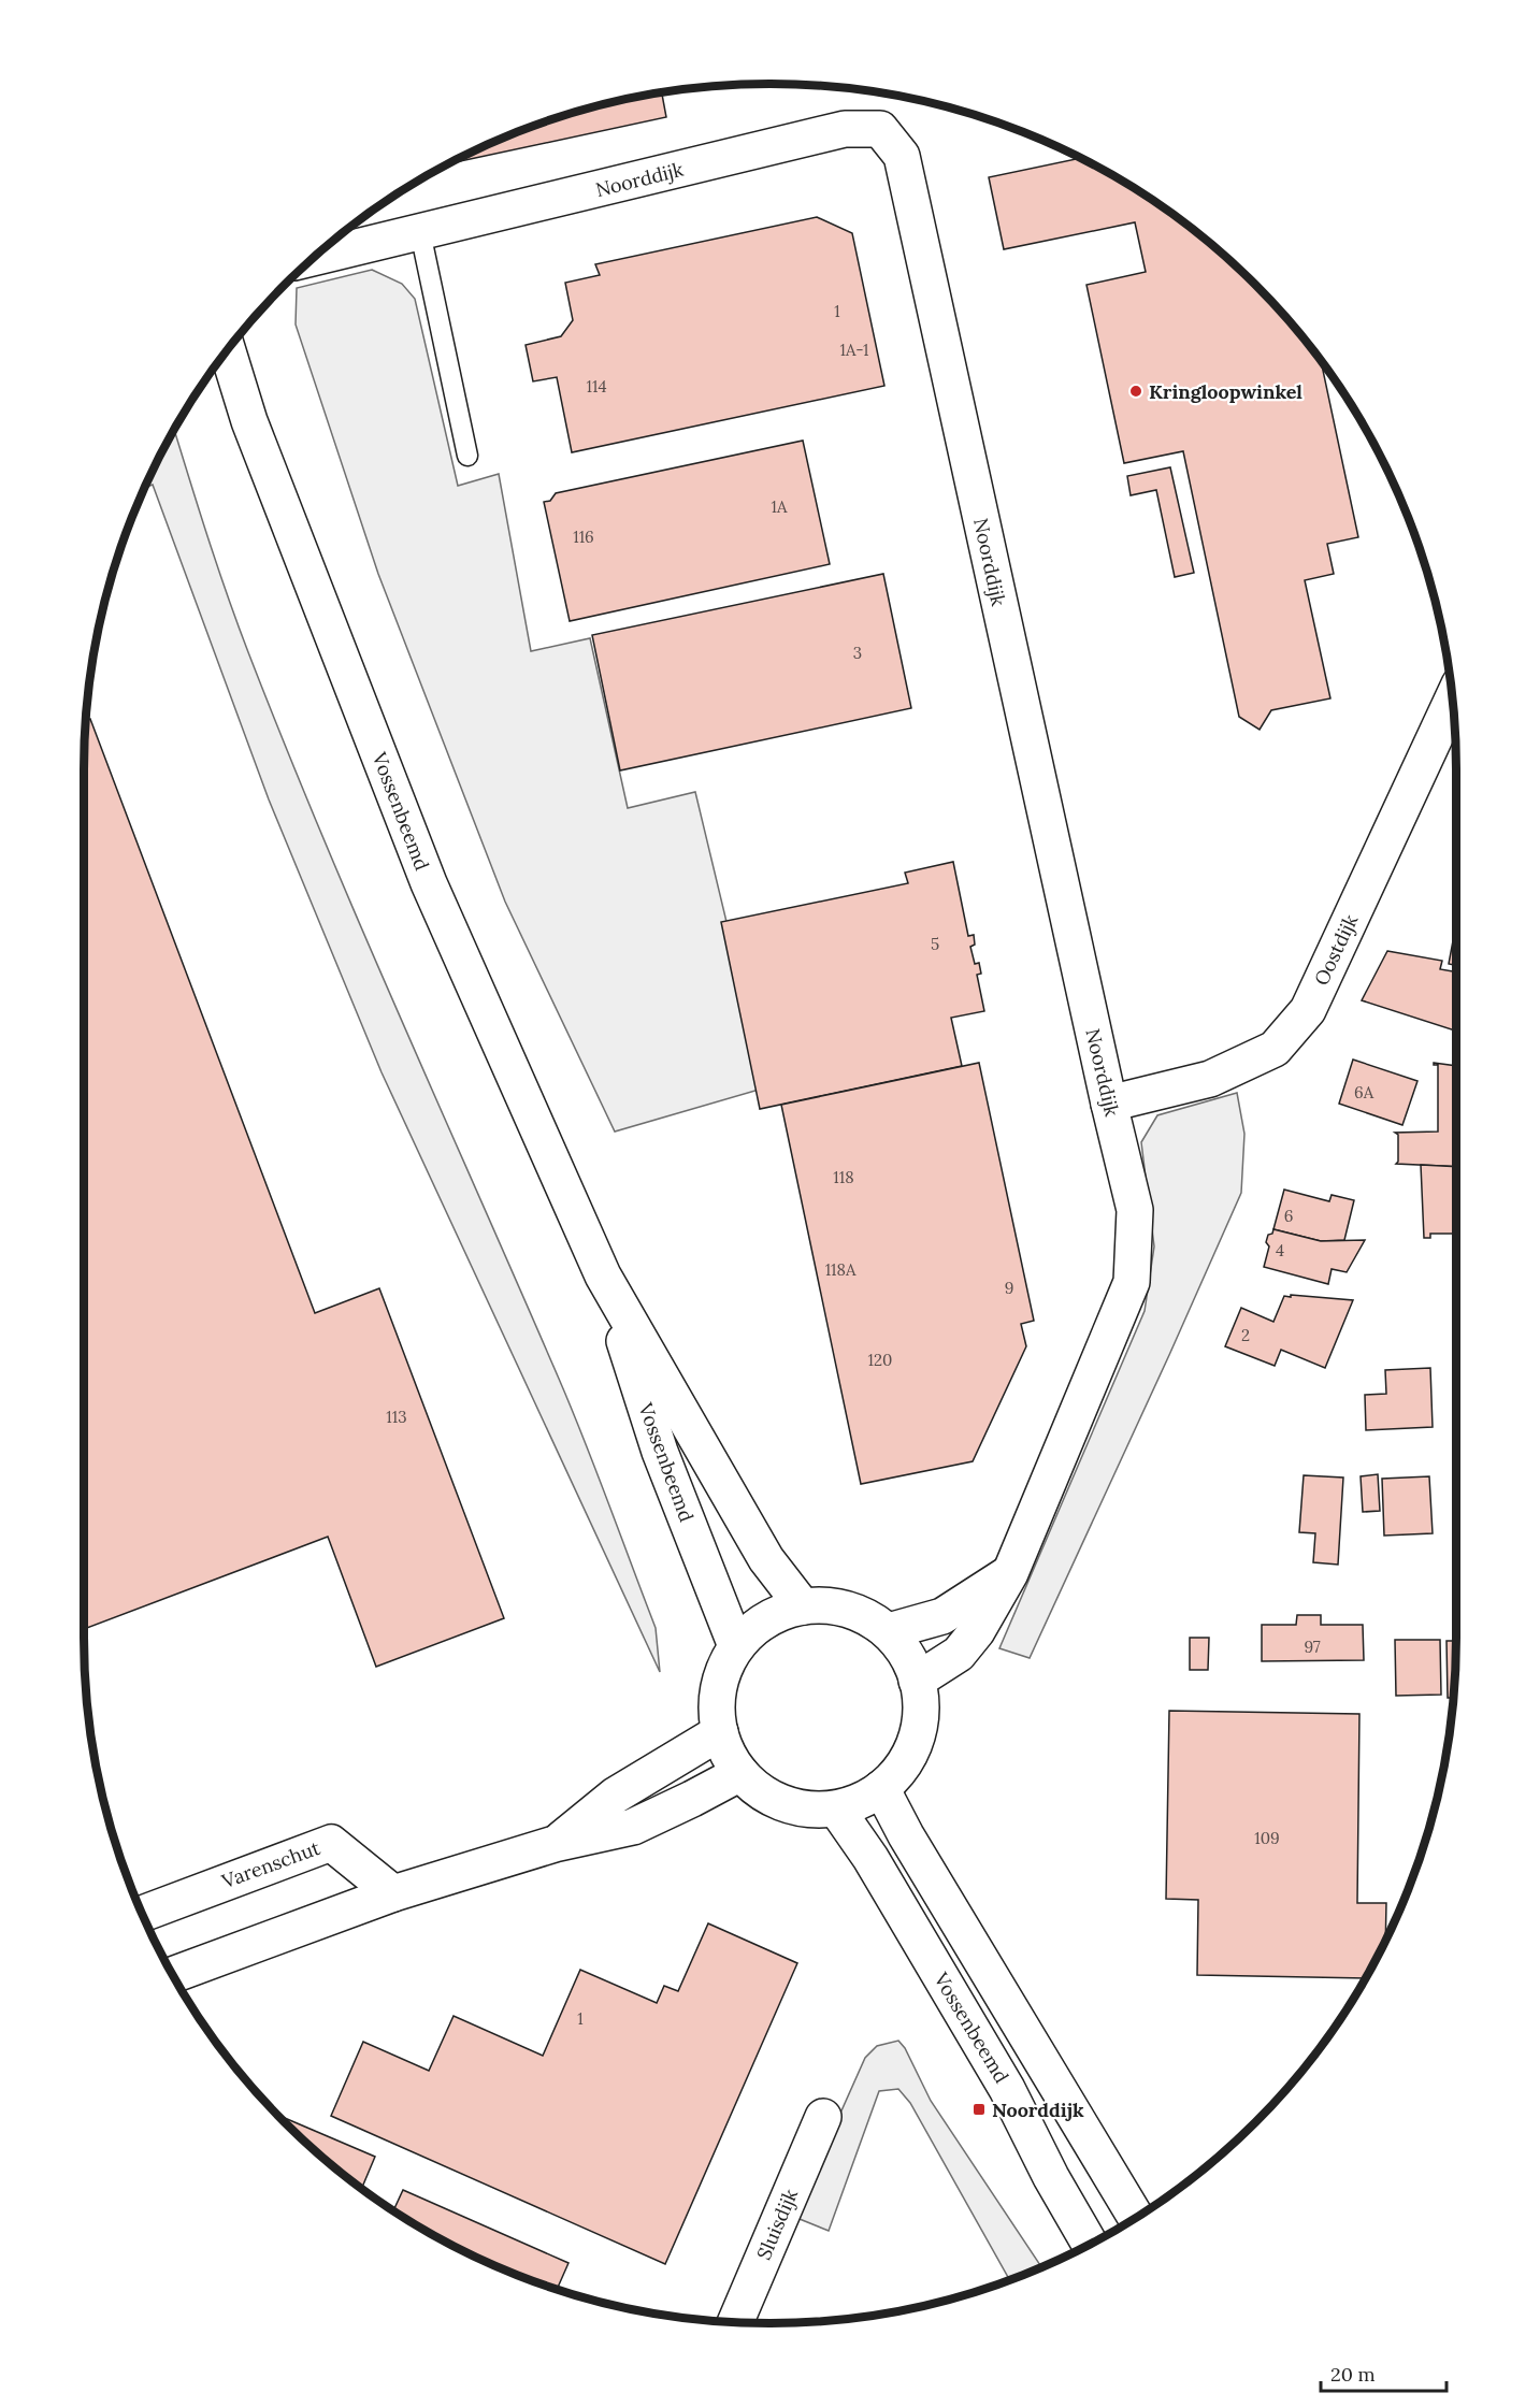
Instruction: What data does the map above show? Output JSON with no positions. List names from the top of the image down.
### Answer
{
  "streets": {
    "street": [
      "Noorddijk",
      "Vossenbeemd",
      "Oostdijk",
      "Varenschut",
      "Sluisdijk"
    ]
  },
  "crossings": [
    ["Noorddijk", "Vossenbeemd"],
    ["Noorddijk", "Oostdijk"]
  ],
  "places": {
    "other": ["Kringloopwinkel"],
    "transit": ["Noorddijk"]
  },
  "house_numbers": [
    "1",
    "1A-1",
    "114",
    "1A",
    "116",
    "3",
    "5",
    "6A",
    "118",
    "6",
    "4",
    "118A",
    "9",
    "2",
    "120",
    "113",
    "97",
    "109",
    "1"
  ],
  "scale_bar": "20 m"
}
